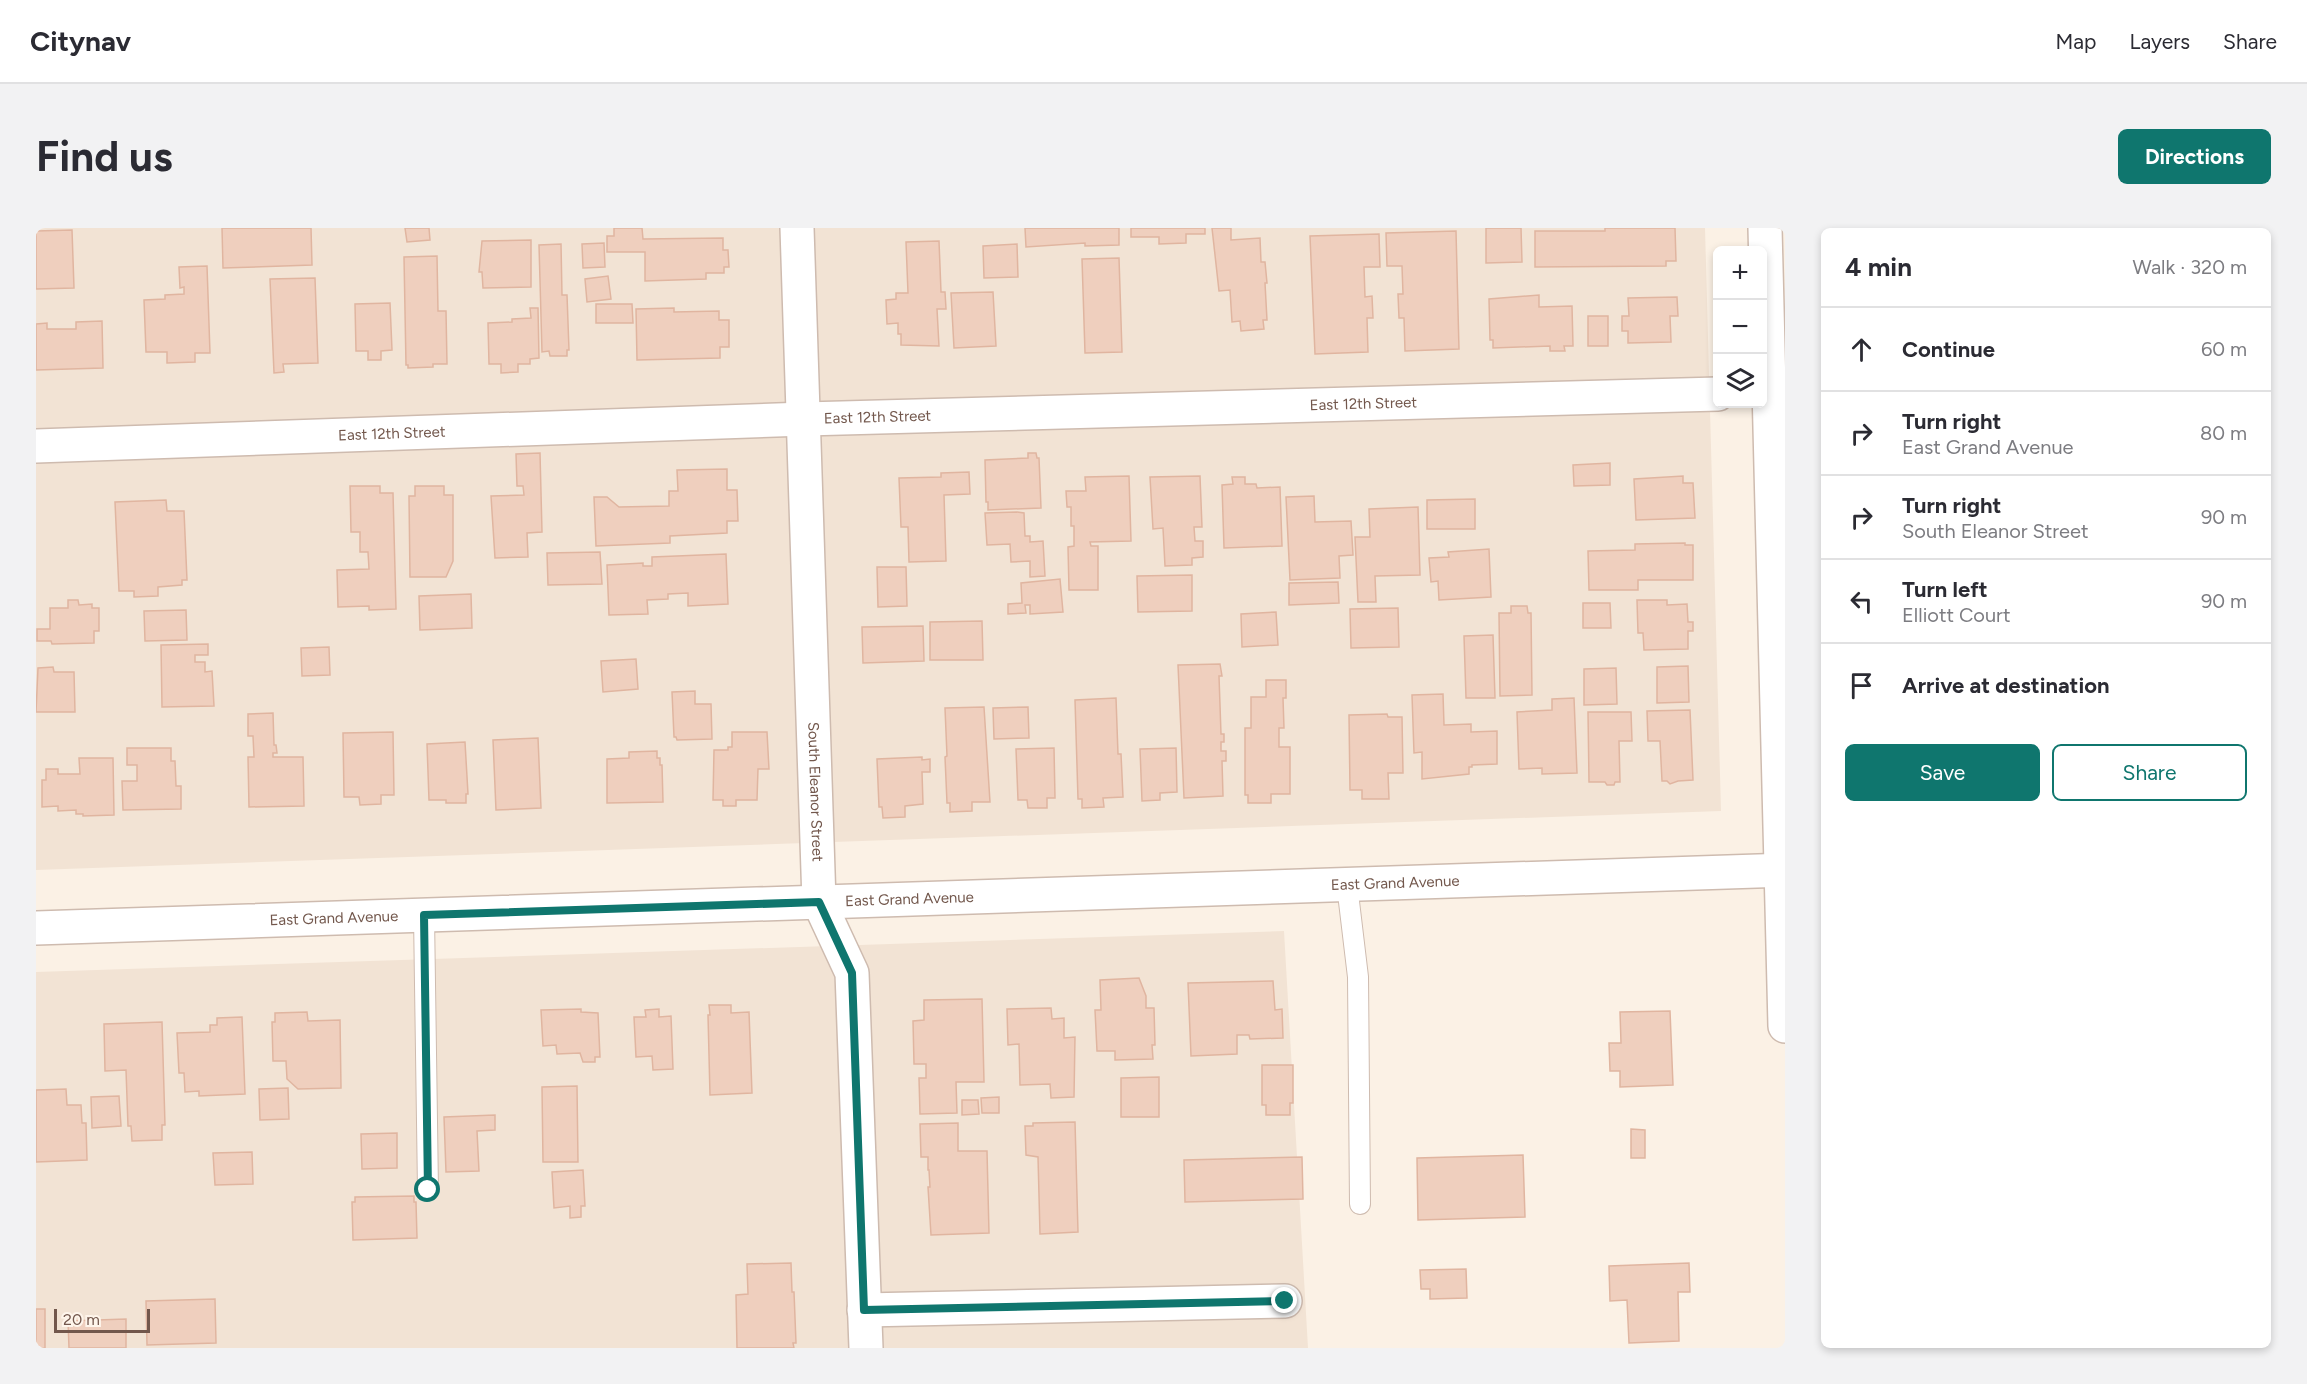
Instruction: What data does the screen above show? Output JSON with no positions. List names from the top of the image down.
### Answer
{
  "streets": {
    "street": ["East 12th Street", "South Eleanor Street", "East Grand Avenue"]
  },
  "crossings": [
    ["East 12th Street", "South Eleanor Street"],
    ["South Eleanor Street", "East Grand Avenue"]
  ],
  "scale_bar": "20 m",
  "page": {
    "header": "Citynav",
    "nav": ["Map", "Layers", "Share"],
    "buttons": [
      "Directions",
      ["Save", "Share"]
    ],
    "title": "Find us",
    "heading": ["4 min", "Walk · 320 m"],
    "map_buttons": ["+", "−"],
    "list": [
      ["Continue", "60 m"],
      ["Turn right", "East Grand Avenue", "80 m"],
      ["Turn right", "South Eleanor Street", "90 m"],
      ["Turn left", "Elliott Court", "90 m"],
      "Arrive at destination"
    ],
    "scale": "20 m"
  }
}
